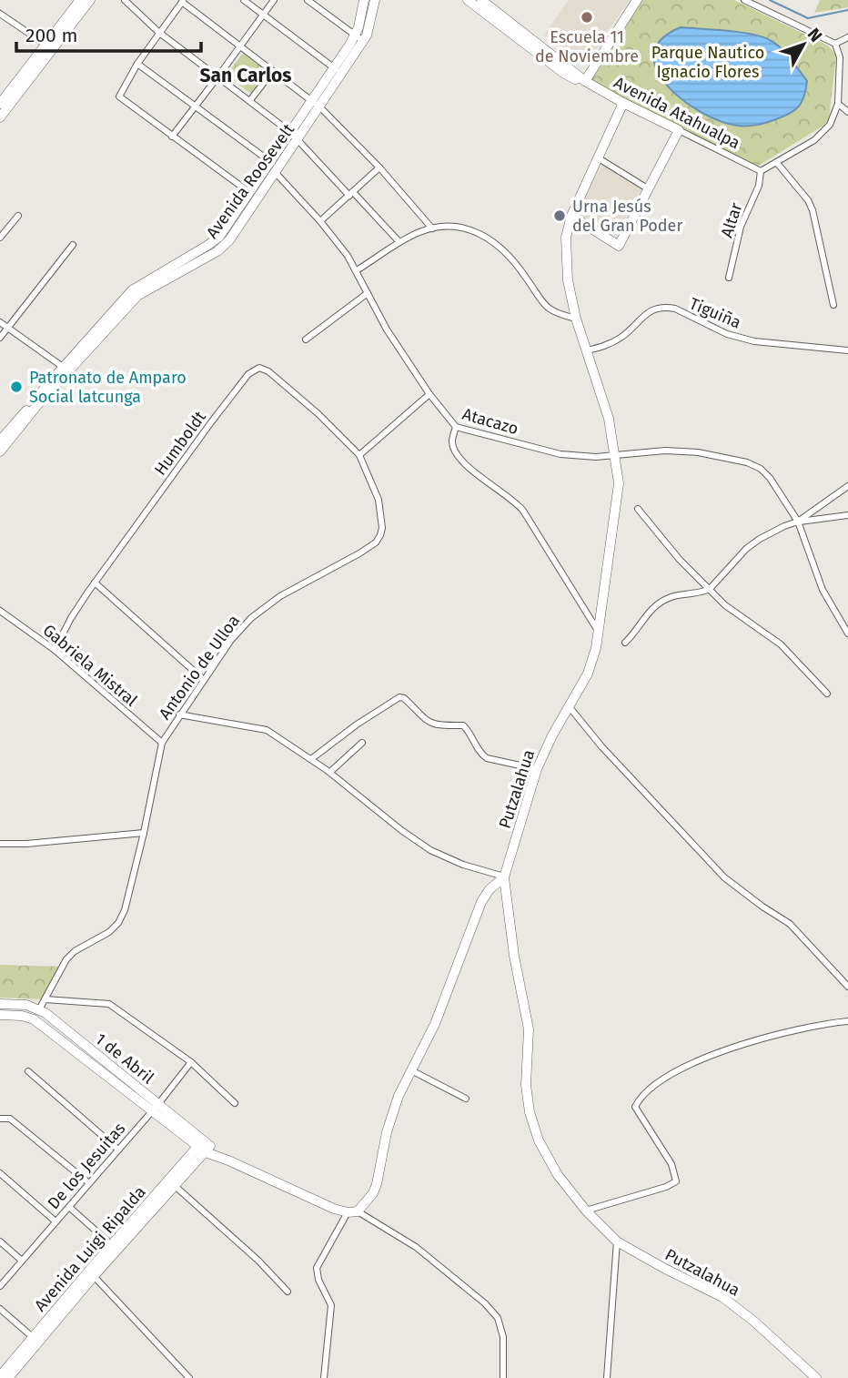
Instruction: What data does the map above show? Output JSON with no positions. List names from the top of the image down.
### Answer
{
  "streets": {
    "street": [
      "Avenida Atahualpa",
      "Avenida Roosevelt",
      "Altar",
      "Tiguiña",
      "Atacazo",
      "Humboldt",
      "Gabriela Mistral",
      "Antonio de Ulloa",
      "Putzalahua",
      "1 de Abril",
      "De los Jesuitas",
      "Avenida Luigi Ripalda"
    ]
  },
  "crossings": [
    ["Avenida Atahualpa", "Altar"],
    ["Avenida Atahualpa", "Putzalahua"],
    ["Avenida Roosevelt", "Atacazo"],
    ["Tiguiña", "Putzalahua"],
    ["Atacazo", "Putzalahua"],
    ["Humboldt", "Gabriela Mistral"],
    ["Humboldt", "Antonio de Ulloa"],
    ["Gabriela Mistral", "Antonio de Ulloa"],
    ["Antonio de Ulloa", "1 de Abril"],
    ["1 de Abril", "De los Jesuitas"],
    ["1 de Abril", "Avenida Luigi Ripalda"]
  ],
  "districts": ["San Carlos"],
  "parks": ["Parque Nautico Ignacio Flores"],
  "places": ["Escuela 11 de Noviembre", "Urna Jesús del Gran Poder", "Patronato de Amparo Social latcunga"],
  "scale_bar": "200 m",
  "north": "top right"
}
